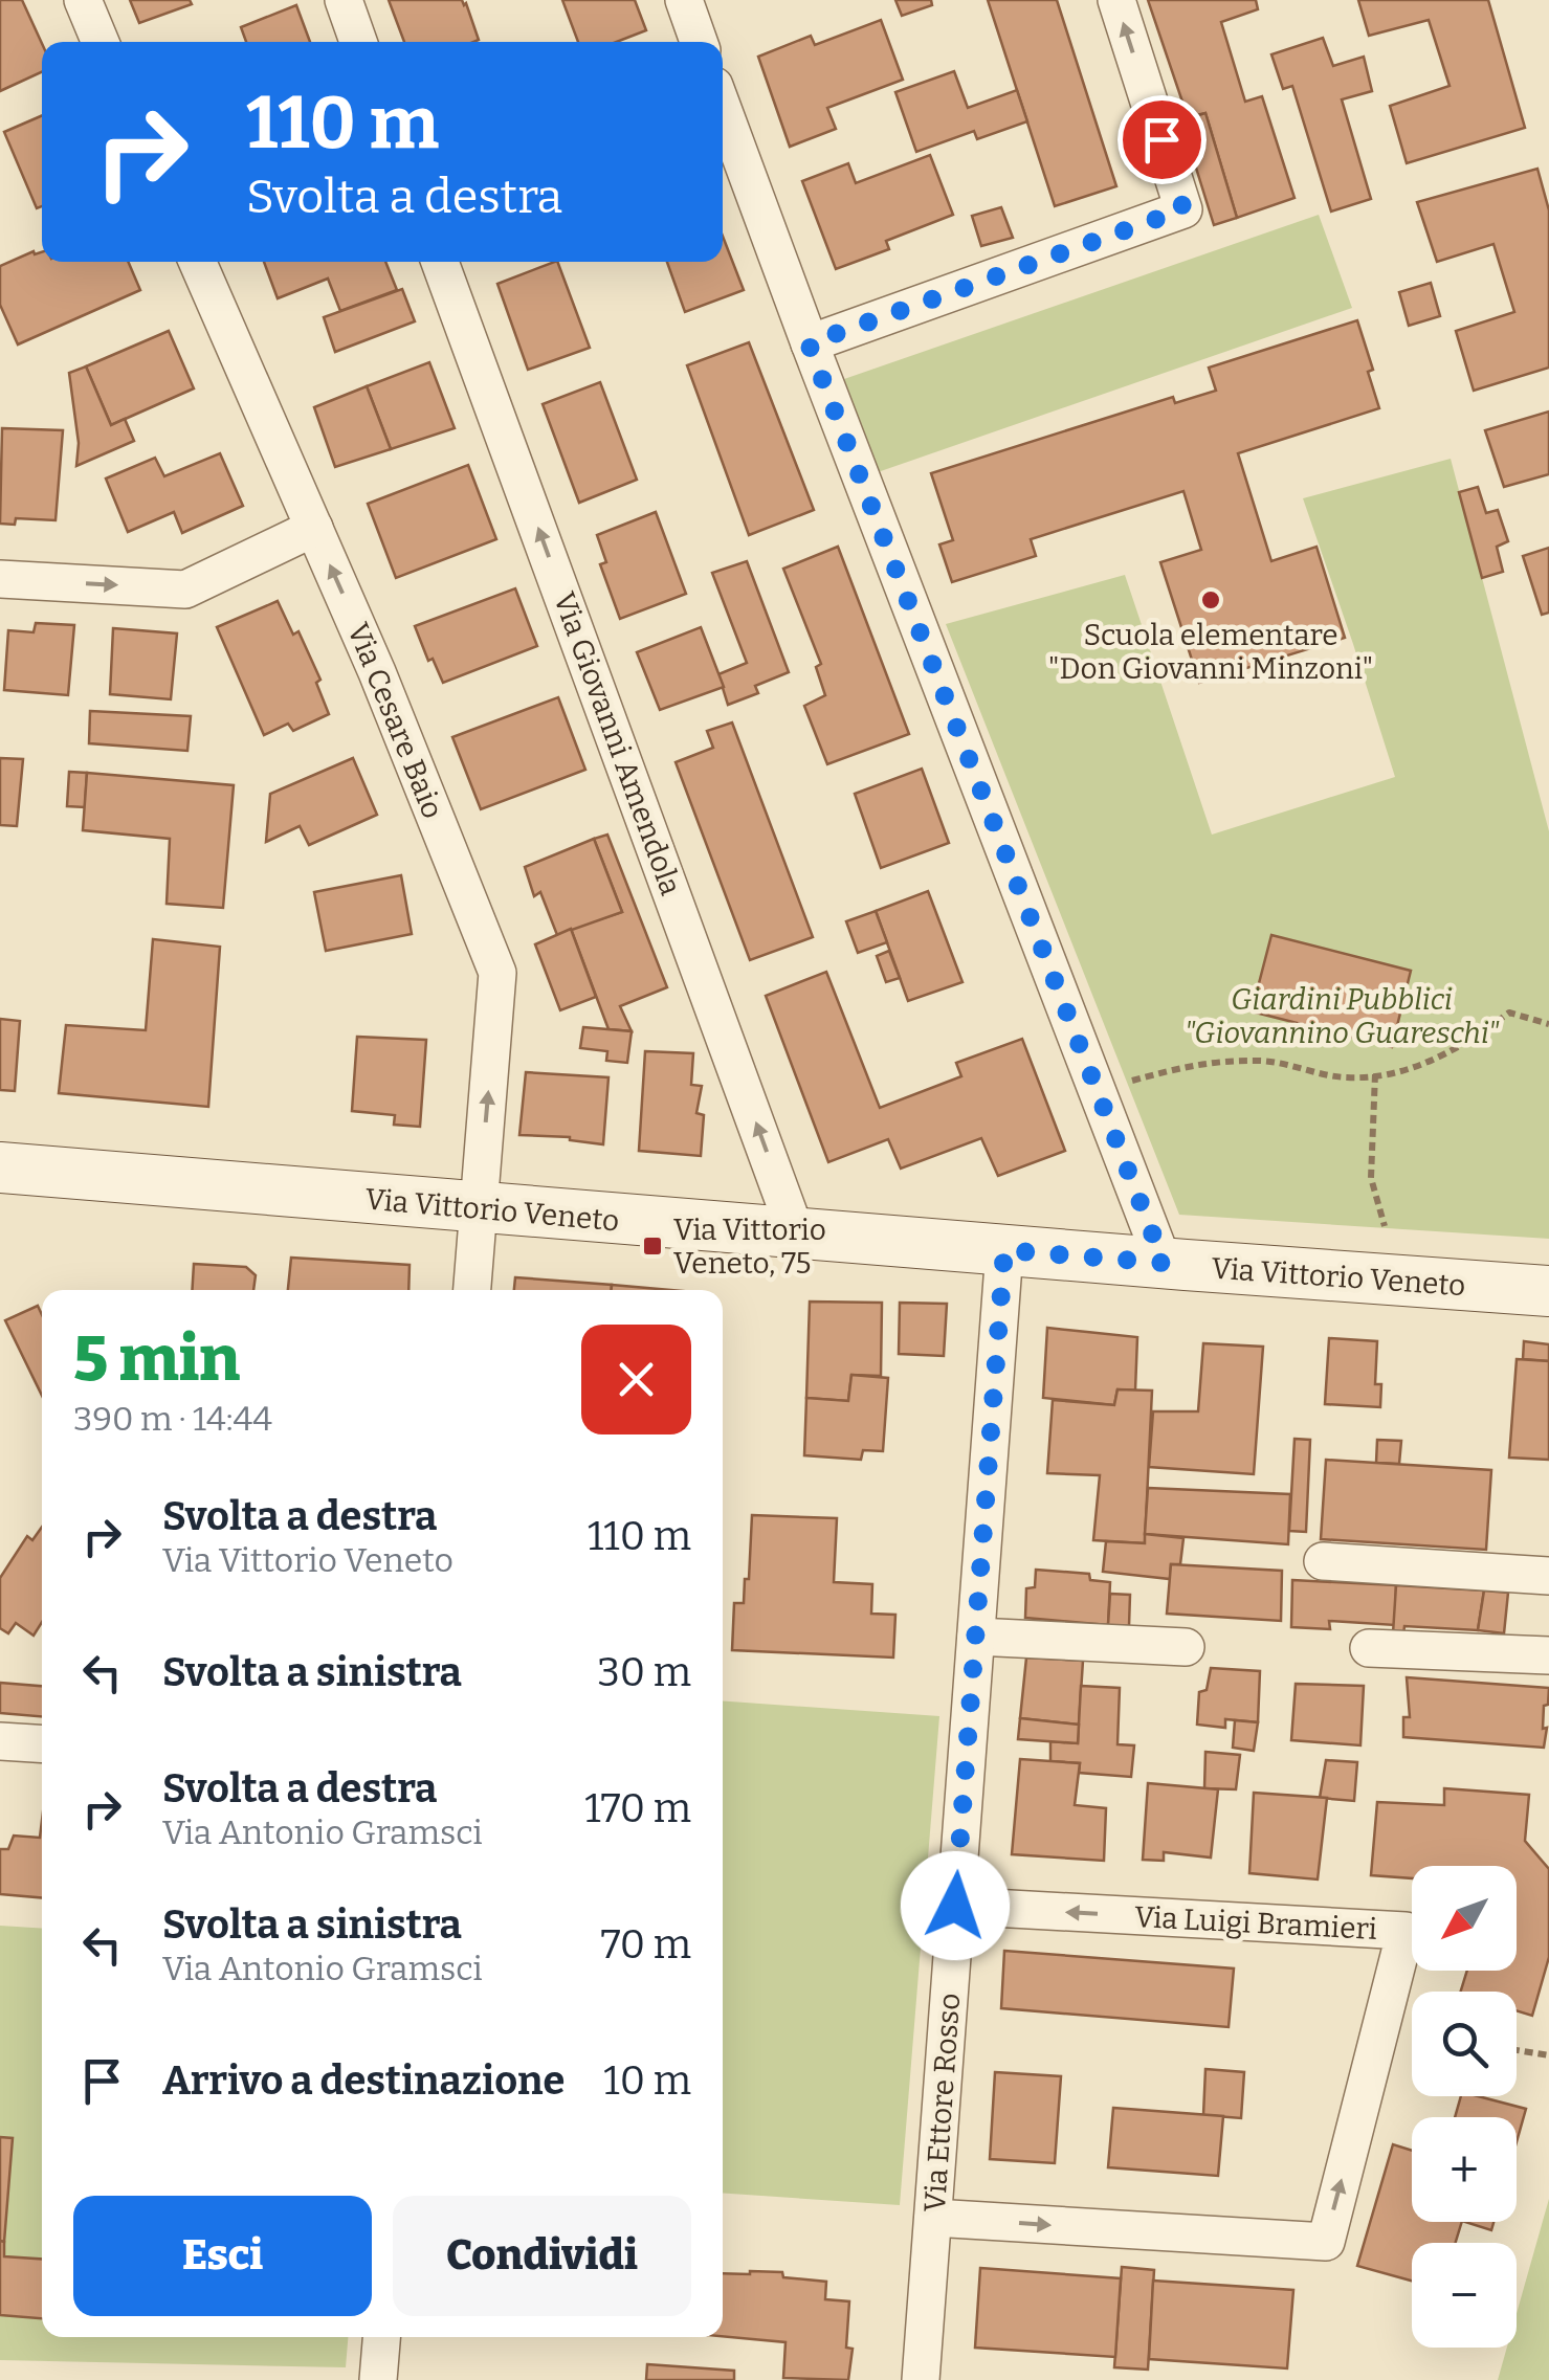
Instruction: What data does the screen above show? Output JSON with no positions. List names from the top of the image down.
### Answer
{
  "streets": {
    "main road": ["Via Vittorio Veneto"],
    "street": [
      "Via Cesare Baio",
      "Via Giovanni Amendola",
      "Via Luigi Bramieri",
      "Via Ettore Rosso"
    ]
  },
  "crossings": [
    ["Via Cesare Baio", "Via Vittorio Veneto"],
    ["Via Giovanni Amendola", "Via Vittorio Veneto"],
    ["Via Vittorio Veneto", "Via Ettore Rosso"],
    ["Via Luigi Bramieri", "Via Ettore Rosso"]
  ],
  "one_way": ["Via Cesare Baio"],
  "parks": ["Giardini Pubblici \"Giovannino Guareschi\""],
  "places": {
    "other": ["Scuola elementare \"Don Giovanni Minzoni\""],
    "transit": ["Via Vittorio Veneto, 75"]
  },
  "north": "bottom left",
  "page": {
    "turn": ["110 m", "Svolta a destra"],
    "heading": ["5 min", "390 m · 14:44"],
    "list": [
      {
        "name": "Svolta a destra",
        "note": "Via Vittorio Veneto",
        "value": "110 m"
      },
      {
        "name": "Svolta a sinistra",
        "value": "30 m"
      },
      {
        "name": "Svolta a destra",
        "note": "Via Antonio Gramsci",
        "value": "170 m"
      },
      {
        "name": "Svolta a sinistra",
        "note": "Via Antonio Gramsci",
        "value": "70 m"
      },
      {
        "name": "Arrivo a destinazione",
        "value": "10 m"
      }
    ],
    "map_buttons": ["+", "−"],
    "buttons": ["Esci", "Condividi"]
  }
}
